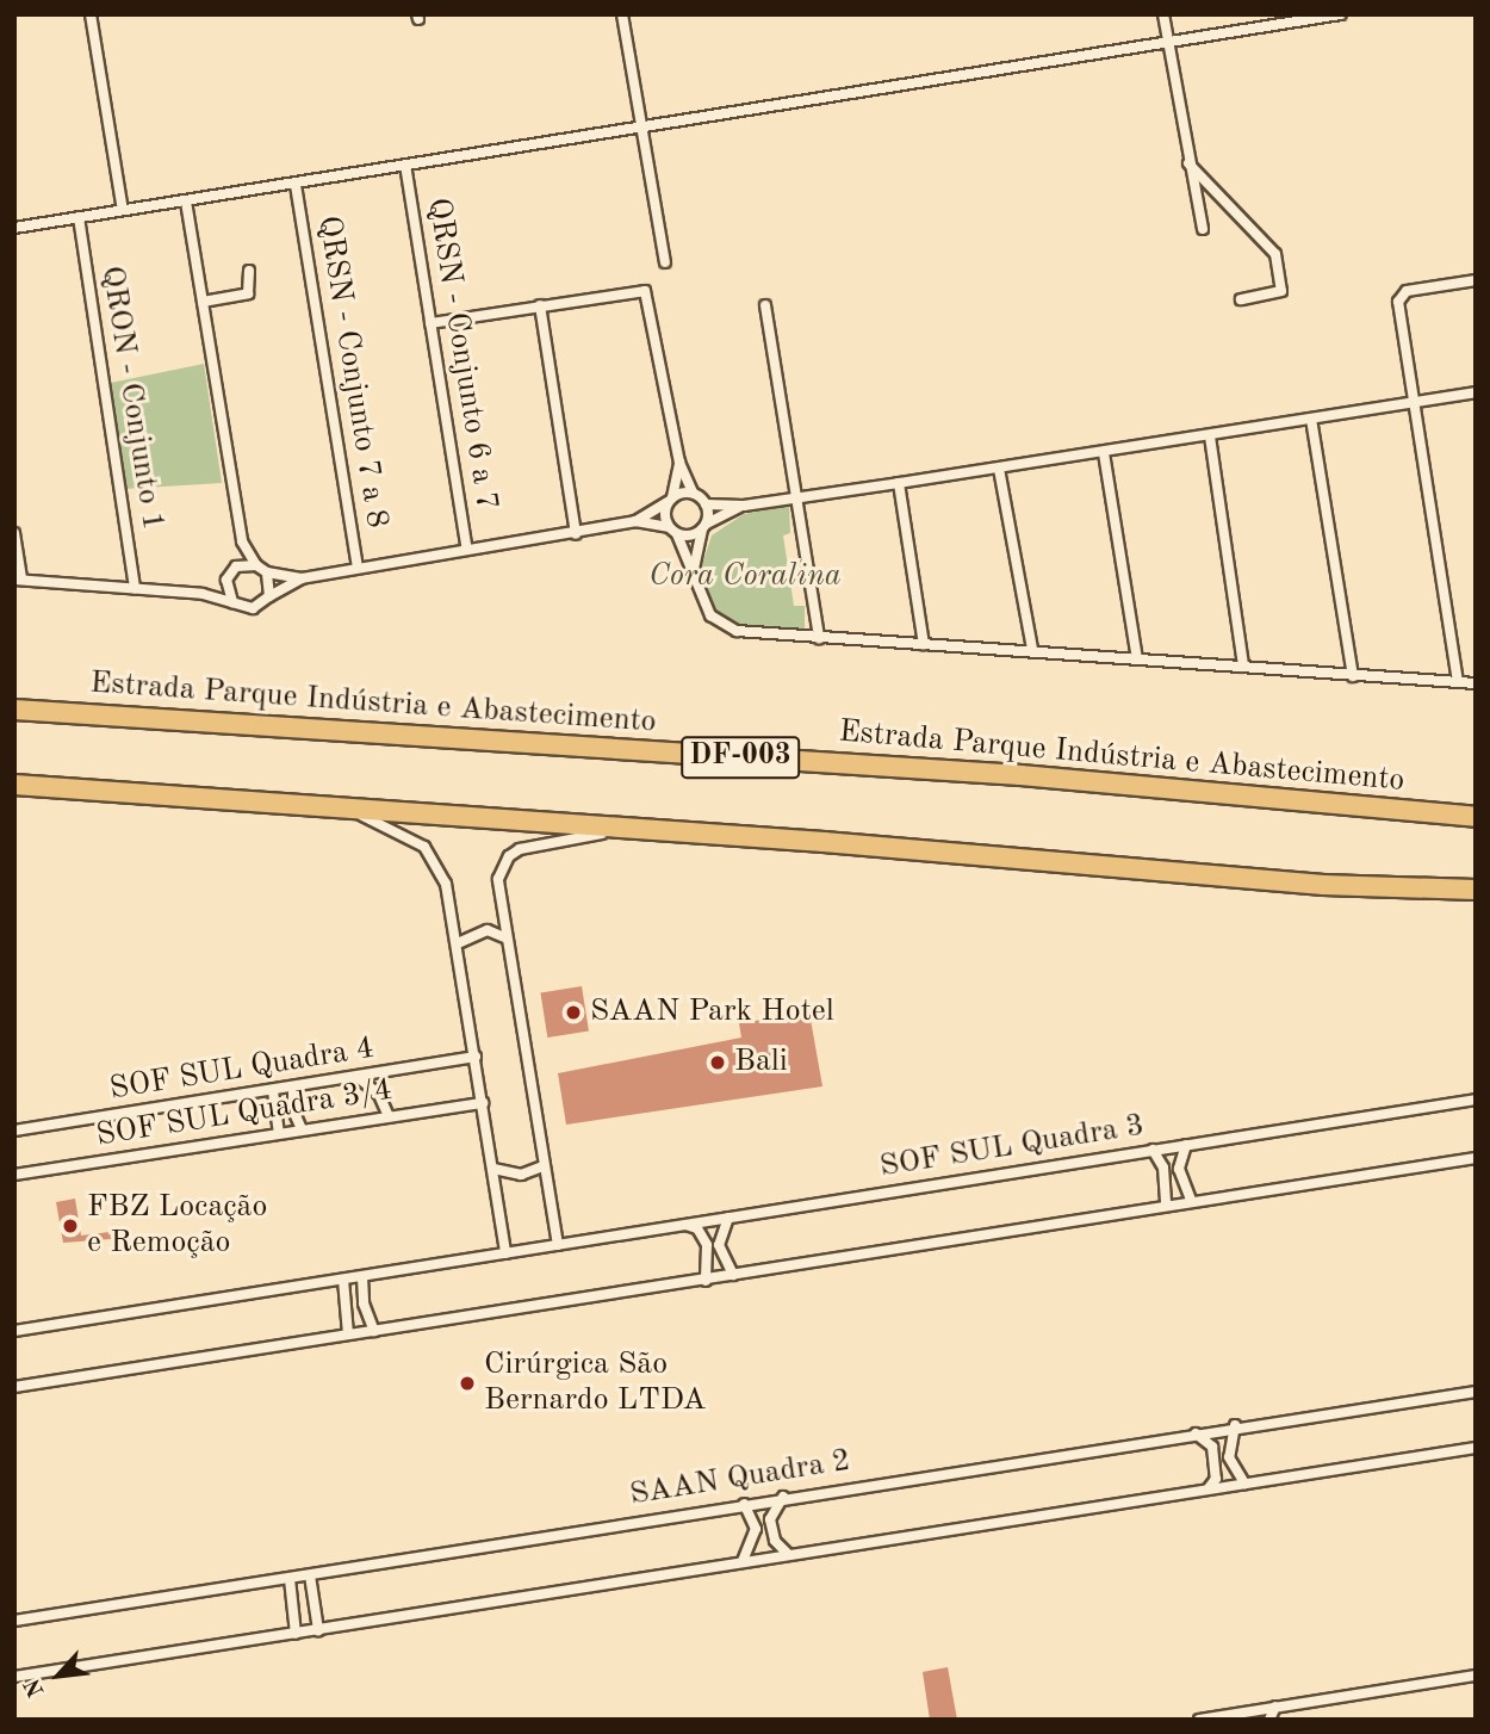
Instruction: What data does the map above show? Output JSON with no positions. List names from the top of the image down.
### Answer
{
  "streets": {
    "highway": ["Estrada Parque Indústria e Abastecimento", "DF-003"],
    "street": [
      "QRSN - Conjunto 6 a 7",
      "QRSN - Conjunto 7 a 8",
      "QRON - Conjunto 1",
      "SOF SUL Quadra 4",
      "SOF SUL Quadra 3/4",
      "SOF SUL Quadra 3",
      "SAAN Quadra 2"
    ]
  },
  "parks": ["Cora Coralina"],
  "places": [
    "SAAN Park Hotel",
    "Bali",
    "FBZ Locação e Remoção",
    "Cirúrgica São Bernardo LTDA"
  ],
  "north": "bottom left"
}
